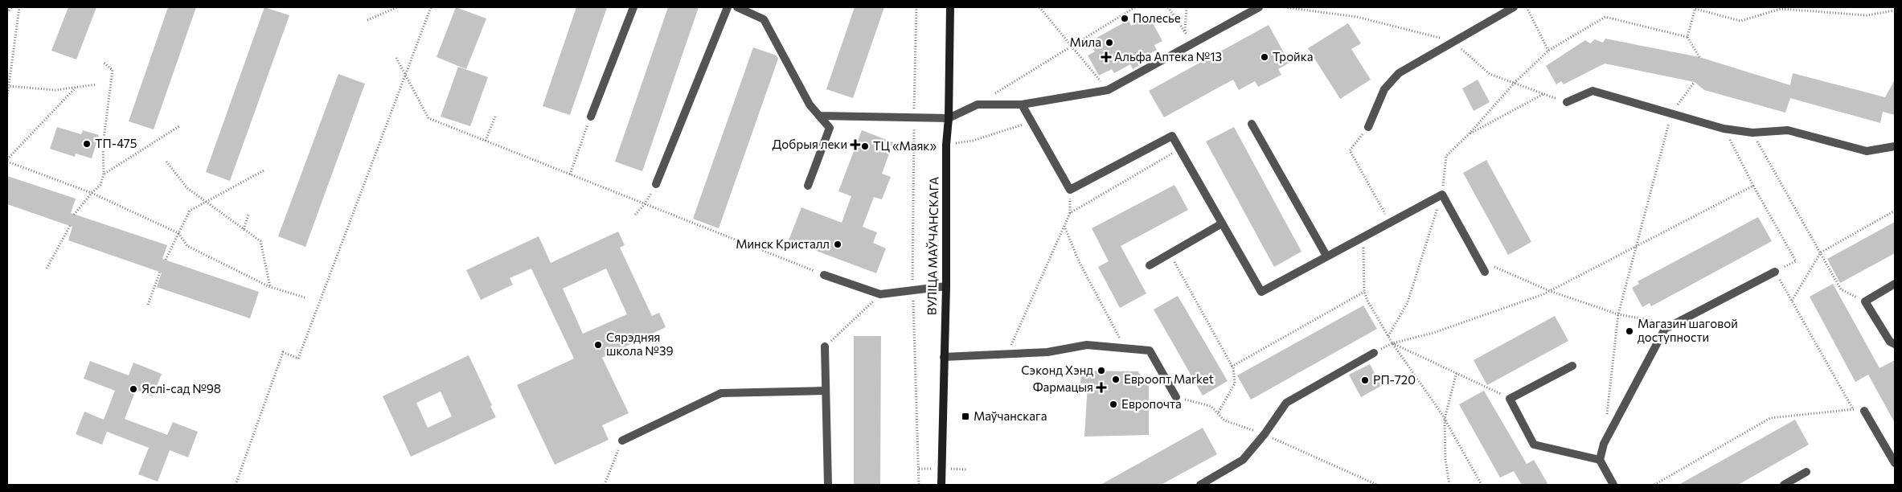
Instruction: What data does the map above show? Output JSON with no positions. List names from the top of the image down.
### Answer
{
  "streets": {
    "main road": ["ВУЛІЦА МАЎЧАНСКАГА"]
  },
  "places": {
    "other": [
      "Полесье",
      "Мила",
      "Тройка",
      "ТП-475",
      "ТЦ «Маяк»",
      "Минск Кристалл",
      "Магазин шаговой доступности",
      "Сярэдняя школа №39",
      "Сэконд Хэнд",
      "Евроопт Market",
      "РП-720",
      "Яслі-сад №98",
      "Европочта"
    ],
    "health": ["Альфа Аптека №13", "Добрыя леки", "Фармацыя"],
    "transit": ["Маўчанскага"]
  }
}
